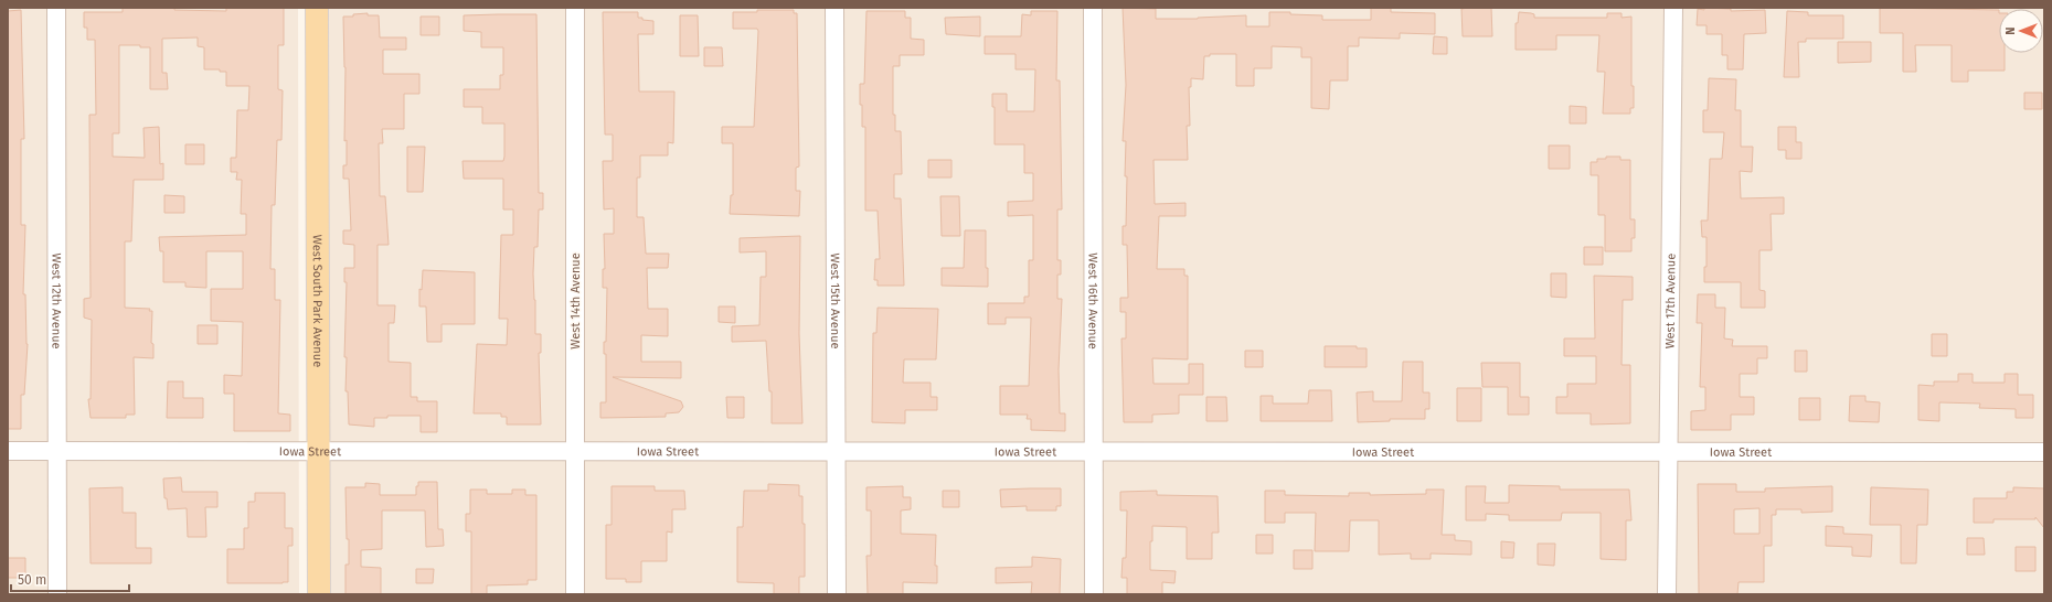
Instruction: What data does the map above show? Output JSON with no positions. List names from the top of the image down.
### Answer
{
  "streets": {
    "main road": ["West South Park Avenue"],
    "street": [
      "West 12th Avenue",
      "West 14th Avenue",
      "West 15th Avenue",
      "West 16th Avenue",
      "West 17th Avenue",
      "Iowa Street"
    ]
  },
  "crossings": [
    ["West 12th Avenue", "Iowa Street"],
    ["West South Park Avenue", "Iowa Street"],
    ["West 14th Avenue", "Iowa Street"],
    ["West 15th Avenue", "Iowa Street"],
    ["West 16th Avenue", "Iowa Street"],
    ["West 17th Avenue", "Iowa Street"]
  ],
  "scale_bar": "50 m",
  "north": "left"
}
